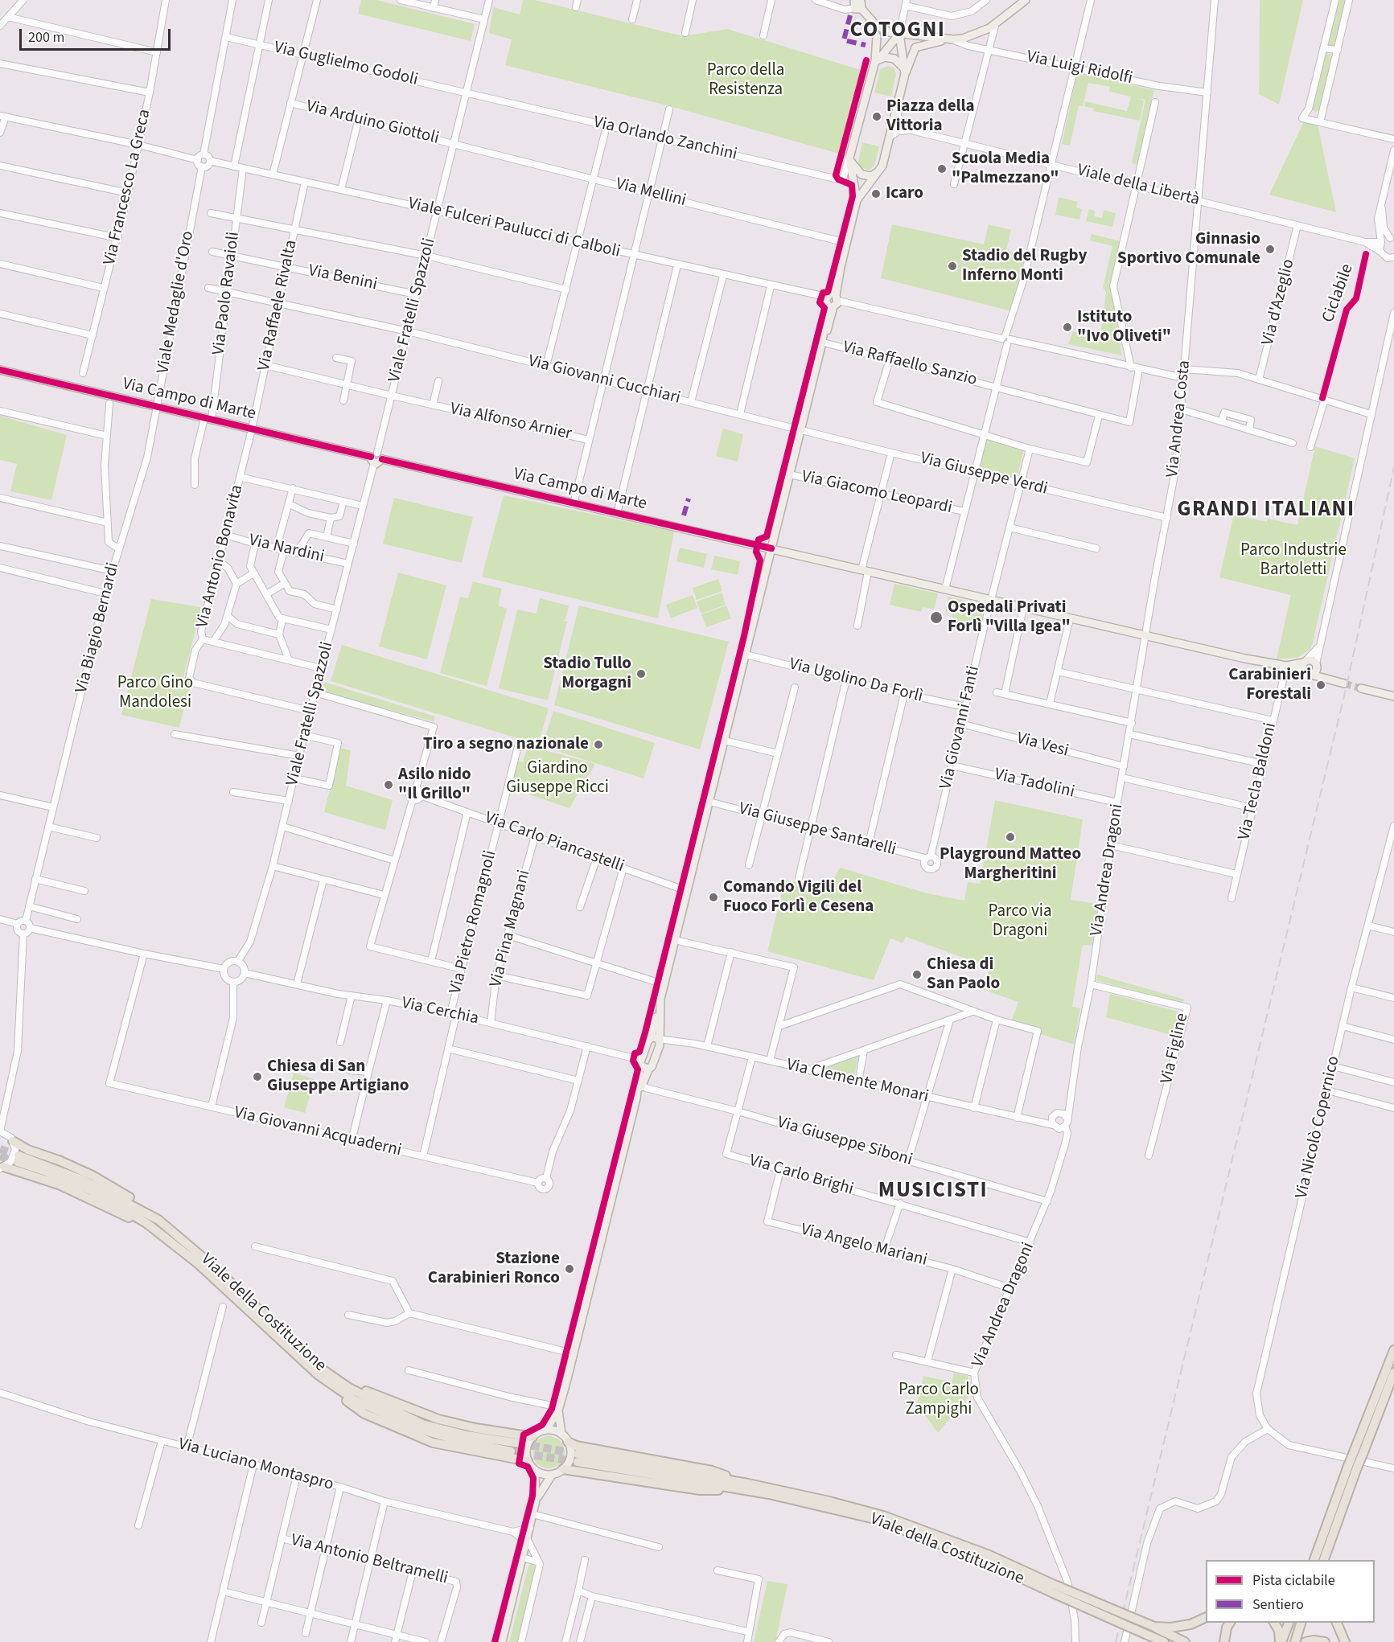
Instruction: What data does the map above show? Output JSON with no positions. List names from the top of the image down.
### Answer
{
  "streets": {
    "highway": ["Viale della Costituzione"],
    "main road": ["Via Campo di Marte"],
    "street": [
      "Via Guglielmo Godoli",
      "Via Luigi Ridolfi",
      "Via Arduino Giottoli",
      "Via Orlando Zanchini",
      "Viale della Libertà",
      "Via Francesco La Greca",
      "Via Mellini",
      "Viale Fulceri Paulucci di Calboli",
      "Via Benini",
      "Via Paolo Ravaioli",
      "Viale Medaglie d'Oro",
      "Via d'Azeglio",
      "Via Raffaele Rivalta",
      "Viale Fratelli Spazzoli",
      "Via Raffaello Sanzio",
      "Via Giovanni Cucchiari",
      "Via Andrea Costa",
      "Via Alfonso Arnier",
      "Via Giuseppe Verdi",
      "Via Giacomo Leopardi",
      "Via Nardini",
      "Via Antonio Bonavita",
      "Via Biagio Bernardi",
      "Via Ugolino Da Forlì",
      "Via Giovanni Fanti",
      "Via Vesi",
      "Via Tecla Baldoni",
      "Via Tadolini",
      "Via Giuseppe Santarelli",
      "Via Carlo Piancastelli",
      "Via Andrea Dragoni",
      "Via Pietro Romagnoli",
      "Via Pina Magnani",
      "Via Cerchia",
      "Via Figline",
      "Via Clemente Monari",
      "Via Nicolò Copernico",
      "Via Giovanni Acquaderni",
      "Via Giuseppe Siboni",
      "Via Carlo Brighi",
      "Via Angelo Mariani",
      "Via Luciano Montaspro",
      "Via Antonio Beltramelli"
    ],
    "cycle path": ["Ciclabile"]
  },
  "crossings": [
    ["Via Guglielmo Godoli", "Via Orlando Zanchini"],
    ["Via Guglielmo Godoli", "Viale Fratelli Spazzoli"],
    ["Via Luigi Ridolfi", "Via Andrea Costa"],
    ["Via Arduino Giottoli", "Via Mellini"],
    ["Via Arduino Giottoli", "Viale Fratelli Spazzoli"],
    ["Via Orlando Zanchini", "Viale Fratelli Spazzoli"],
    ["Viale della Libertà", "Via d'Azeglio"],
    ["Viale della Libertà", "Via Andrea Costa"],
    ["Via Mellini", "Viale Fratelli Spazzoli"],
    ["Viale Fulceri Paulucci di Calboli", "Via Paolo Ravaioli"],
    ["Viale Fulceri Paulucci di Calboli", "Viale Medaglie d'Oro"],
    ["Viale Fulceri Paulucci di Calboli", "Via Raffaele Rivalta"],
    ["Viale Fulceri Paulucci di Calboli", "Viale Fratelli Spazzoli"],
    ["Viale Fulceri Paulucci di Calboli", "Via Raffaello Sanzio"],
    ["Viale Fulceri Paulucci di Calboli", "Via Andrea Costa"],
    ["Via Benini", "Via Paolo Ravaioli"],
    ["Via Benini", "Via Raffaele Rivalta"],
    ["Via Benini", "Viale Fratelli Spazzoli"],
    ["Via Paolo Ravaioli", "Via Giovanni Cucchiari"],
    ["Via Paolo Ravaioli", "Via Campo di Marte"],
    ["Viale Medaglie d'Oro", "Via Campo di Marte"],
    ["Viale Medaglie d'Oro", "Via Biagio Bernardi"],
    ["Via Raffaele Rivalta", "Via Giovanni Cucchiari"],
    ["Via Raffaele Rivalta", "Via Campo di Marte"],
    ["Via Raffaele Rivalta", "Via Alfonso Arnier"],
    ["Via Raffaele Rivalta", "Via Antonio Bonavita"],
    ["Viale Fratelli Spazzoli", "Via Giovanni Cucchiari"],
    ["Viale Fratelli Spazzoli", "Via Campo di Marte"],
    ["Viale Fratelli Spazzoli", "Via Alfonso Arnier"],
    ["Viale Fratelli Spazzoli", "Via Nardini"],
    ["Viale Fratelli Spazzoli", "Via Antonio Bonavita"],
    ["Viale Fratelli Spazzoli", "Via Cerchia"],
    ["Via Giovanni Cucchiari", "Via Giuseppe Verdi"],
    ["Via Campo di Marte", "Via Andrea Costa"],
    ["Via Campo di Marte", "Via Antonio Bonavita"],
    ["Via Campo di Marte", "Via Giovanni Fanti"],
    ["Via Campo di Marte", "Via Tecla Baldoni"],
    ["Via Campo di Marte", "Via Andrea Dragoni"],
    ["Via Andrea Costa", "Via Giuseppe Verdi"],
    ["Via Andrea Costa", "Via Andrea Dragoni"],
    ["Via Giuseppe Verdi", "Via Giovanni Fanti"],
    ["Via Nardini", "Via Antonio Bonavita"],
    ["Via Ugolino Da Forlì", "Via Giovanni Fanti"],
    ["Via Giovanni Fanti", "Via Vesi"],
    ["Via Giovanni Fanti", "Via Tadolini"],
    ["Via Giovanni Fanti", "Via Giuseppe Santarelli"],
    ["Via Vesi", "Via Andrea Dragoni"],
    ["Via Tadolini", "Via Andrea Dragoni"],
    ["Via Carlo Piancastelli", "Via Pietro Romagnoli"],
    ["Via Carlo Piancastelli", "Via Pina Magnani"],
    ["Via Andrea Dragoni", "Via Figline"],
    ["Via Andrea Dragoni", "Via Clemente Monari"],
    ["Via Andrea Dragoni", "Via Giuseppe Siboni"],
    ["Via Andrea Dragoni", "Via Carlo Brighi"],
    ["Via Andrea Dragoni", "Via Angelo Mariani"],
    ["Via Pietro Romagnoli", "Via Cerchia"],
    ["Via Pietro Romagnoli", "Via Giovanni Acquaderni"],
    ["Via Pina Magnani", "Via Cerchia"],
    ["Via Giuseppe Siboni", "Via Carlo Brighi"],
    ["Via Carlo Brighi", "Via Angelo Mariani"]
  ],
  "districts": ["COTOGNI", "GRANDI ITALIANI", "MUSICISTI"],
  "parks": [
    "Parco della Resistenza",
    "Parco Industrie Bartoletti",
    "Parco Gino Mandolesi",
    "Giardino Giuseppe Ricci",
    "Parco via Dragoni",
    "Parco Carlo Zampighi"
  ],
  "places": [
    "Piazza della Vittoria",
    "Scuola Media \"Palmezzano\"",
    "Icaro",
    "Ginnasio Sportivo Comunale",
    "Stadio del Rugby Inferno Monti",
    "Istituto \"Ivo Oliveti\"",
    "Ospedali Privati Forlì \"Villa Igea\"",
    "Stadio Tullo Morgagni",
    "Carabinieri Forestali",
    "Tiro a segno nazionale",
    "Asilo nido \"Il Grillo\"",
    "Playground Matteo Margheritini",
    "Comando Vigili del Fuoco Forlì e Cesena",
    "Chiesa di San Paolo",
    "Chiesa di San Giuseppe Artigiano",
    "Stazione Carabinieri Ronco"
  ],
  "legend": ["Pista ciclabile", "Sentiero"],
  "scale_bar": "200 m"
}
